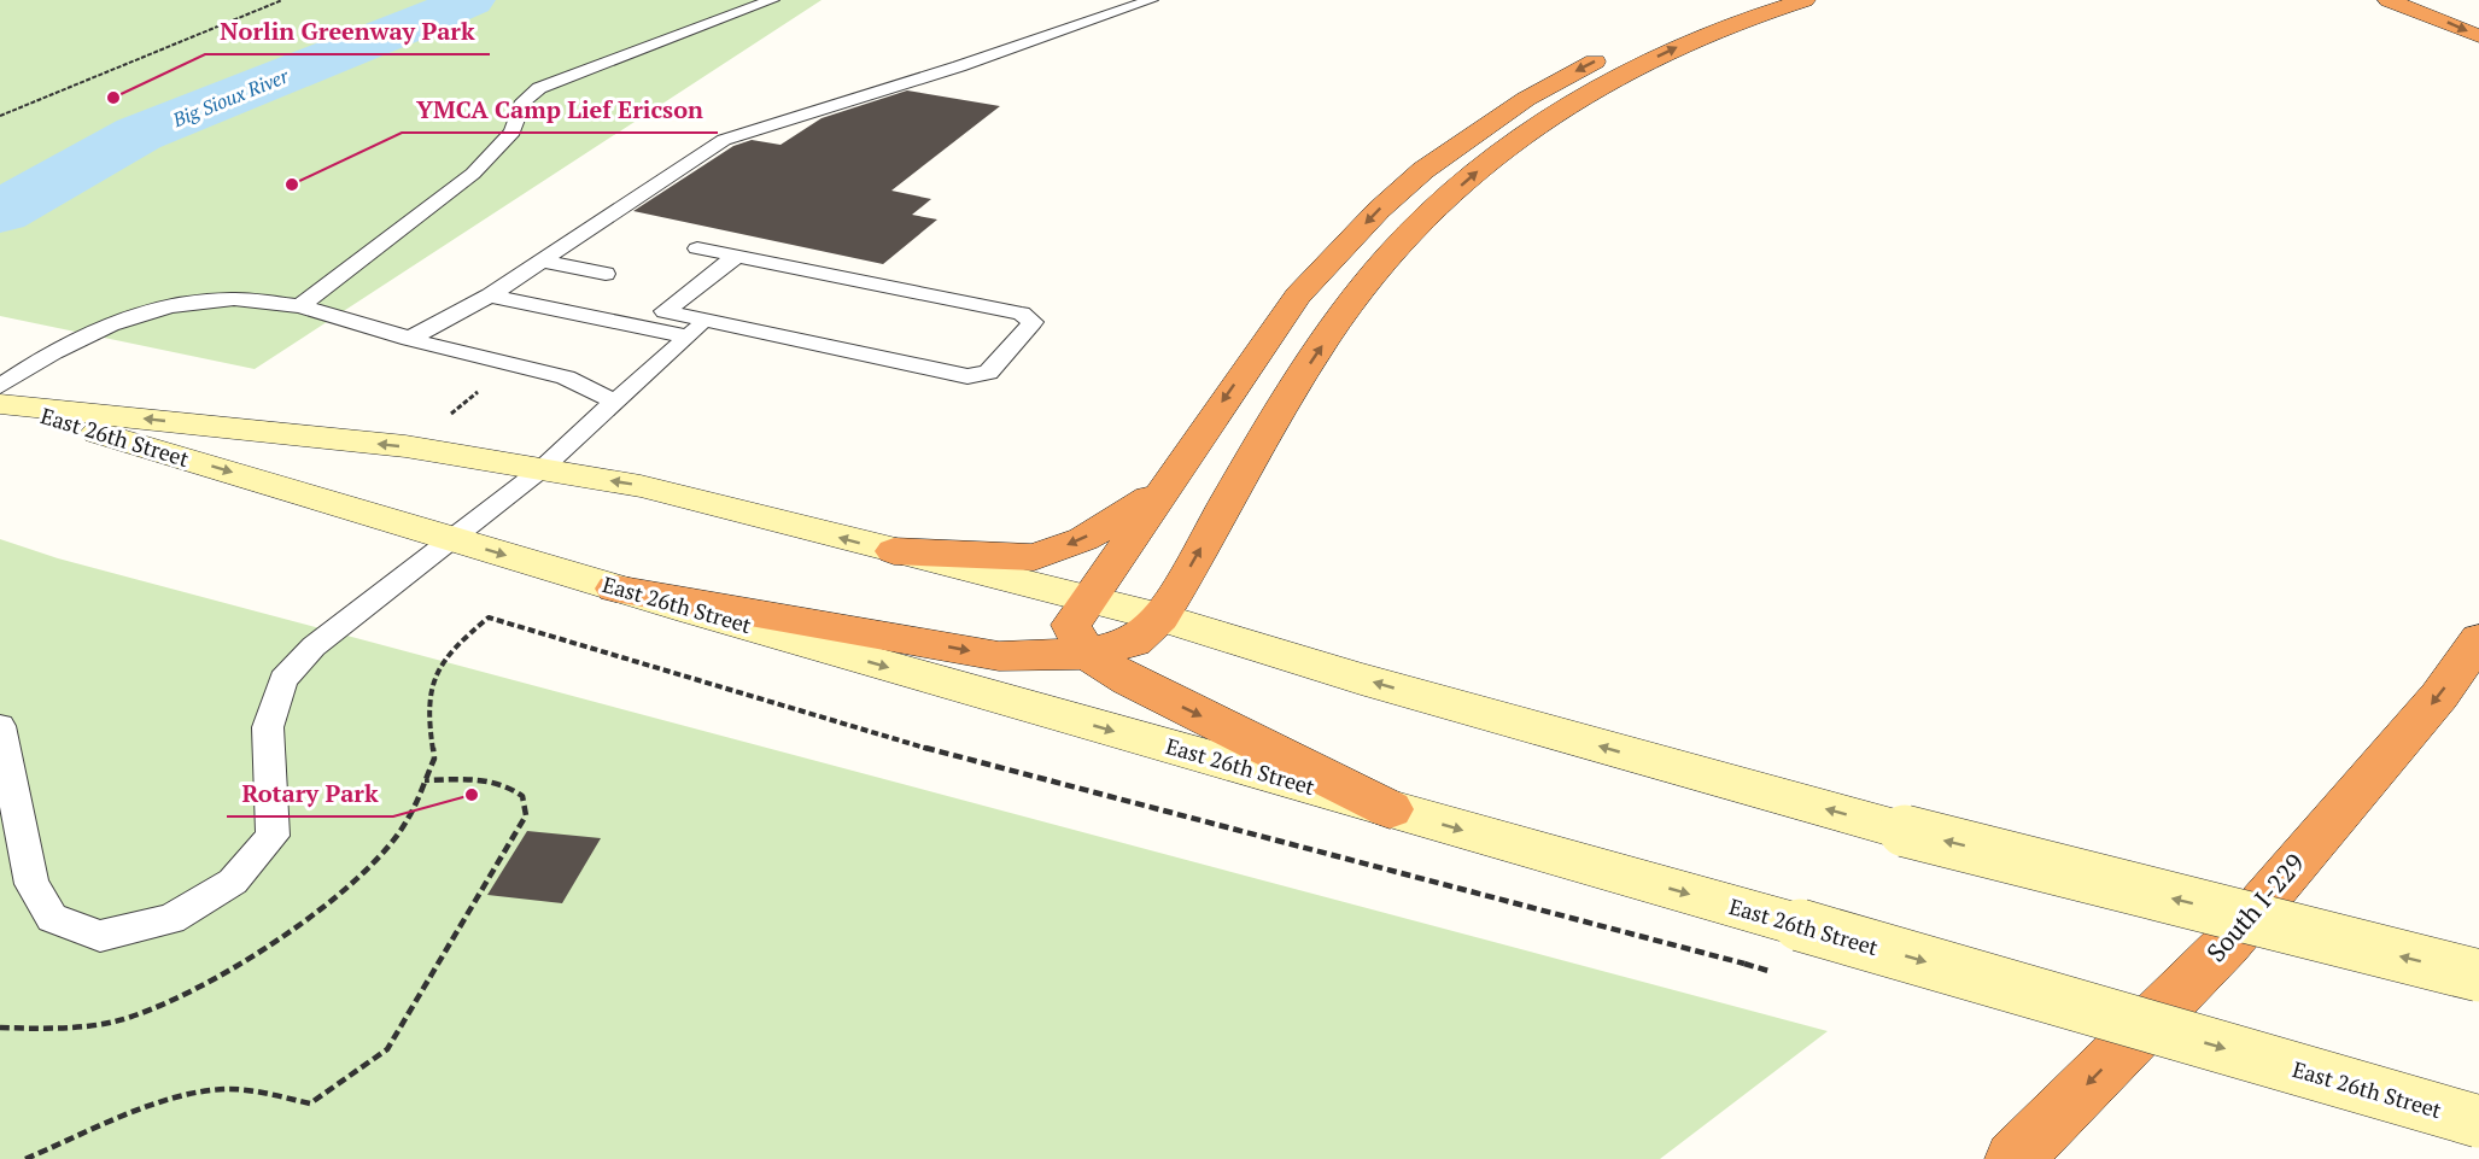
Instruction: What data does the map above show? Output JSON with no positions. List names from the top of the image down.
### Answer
{
  "streets": {
    "highway": ["South I-229"],
    "main road": ["East 26th Street"]
  },
  "one_way": ["South I-229"],
  "water": ["Big Sioux River"],
  "places": ["Norlin Greenway Park", "YMCA Camp Lief Ericson", "Rotary Park"]
}
